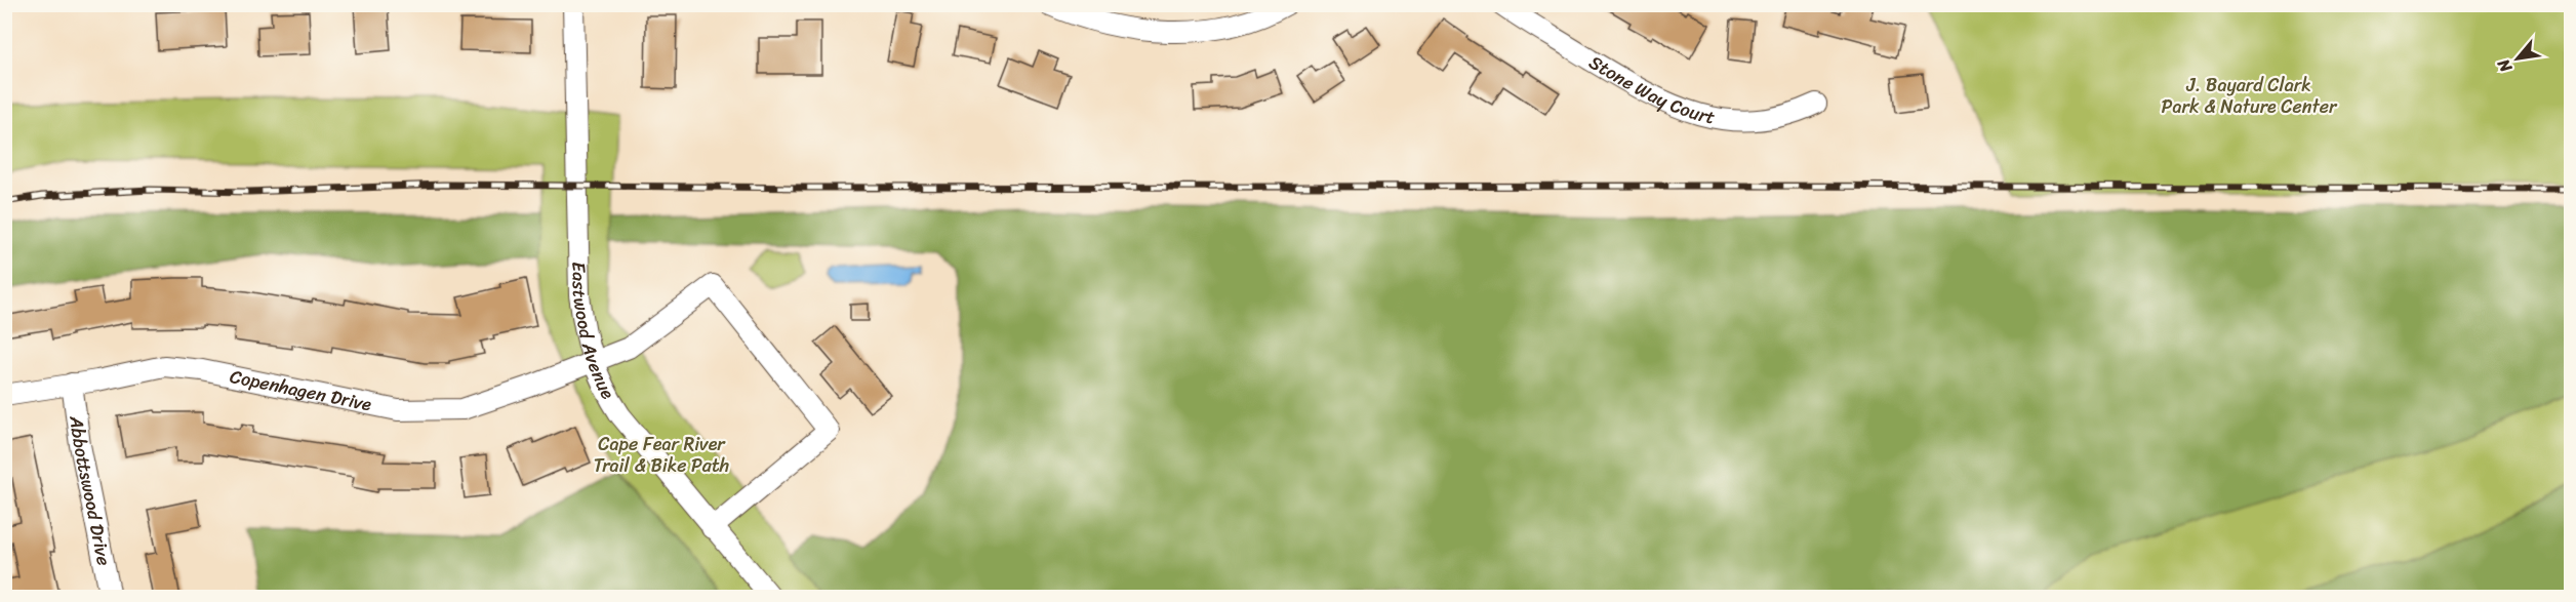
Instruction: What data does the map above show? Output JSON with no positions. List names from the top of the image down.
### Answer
{
  "streets": {
    "street": [
      "Stone Way Court",
      "Eastwood Avenue",
      "Copenhagen Drive",
      "Abbottswood Drive"
    ]
  },
  "crossings": [
    ["Eastwood Avenue", "Copenhagen Drive"],
    ["Copenhagen Drive", "Abbottswood Drive"]
  ],
  "parks": ["J. Bayard Clark Park & Nature Center", "Cape Fear River Trail & Bike Path"],
  "north": "bottom left"
}
